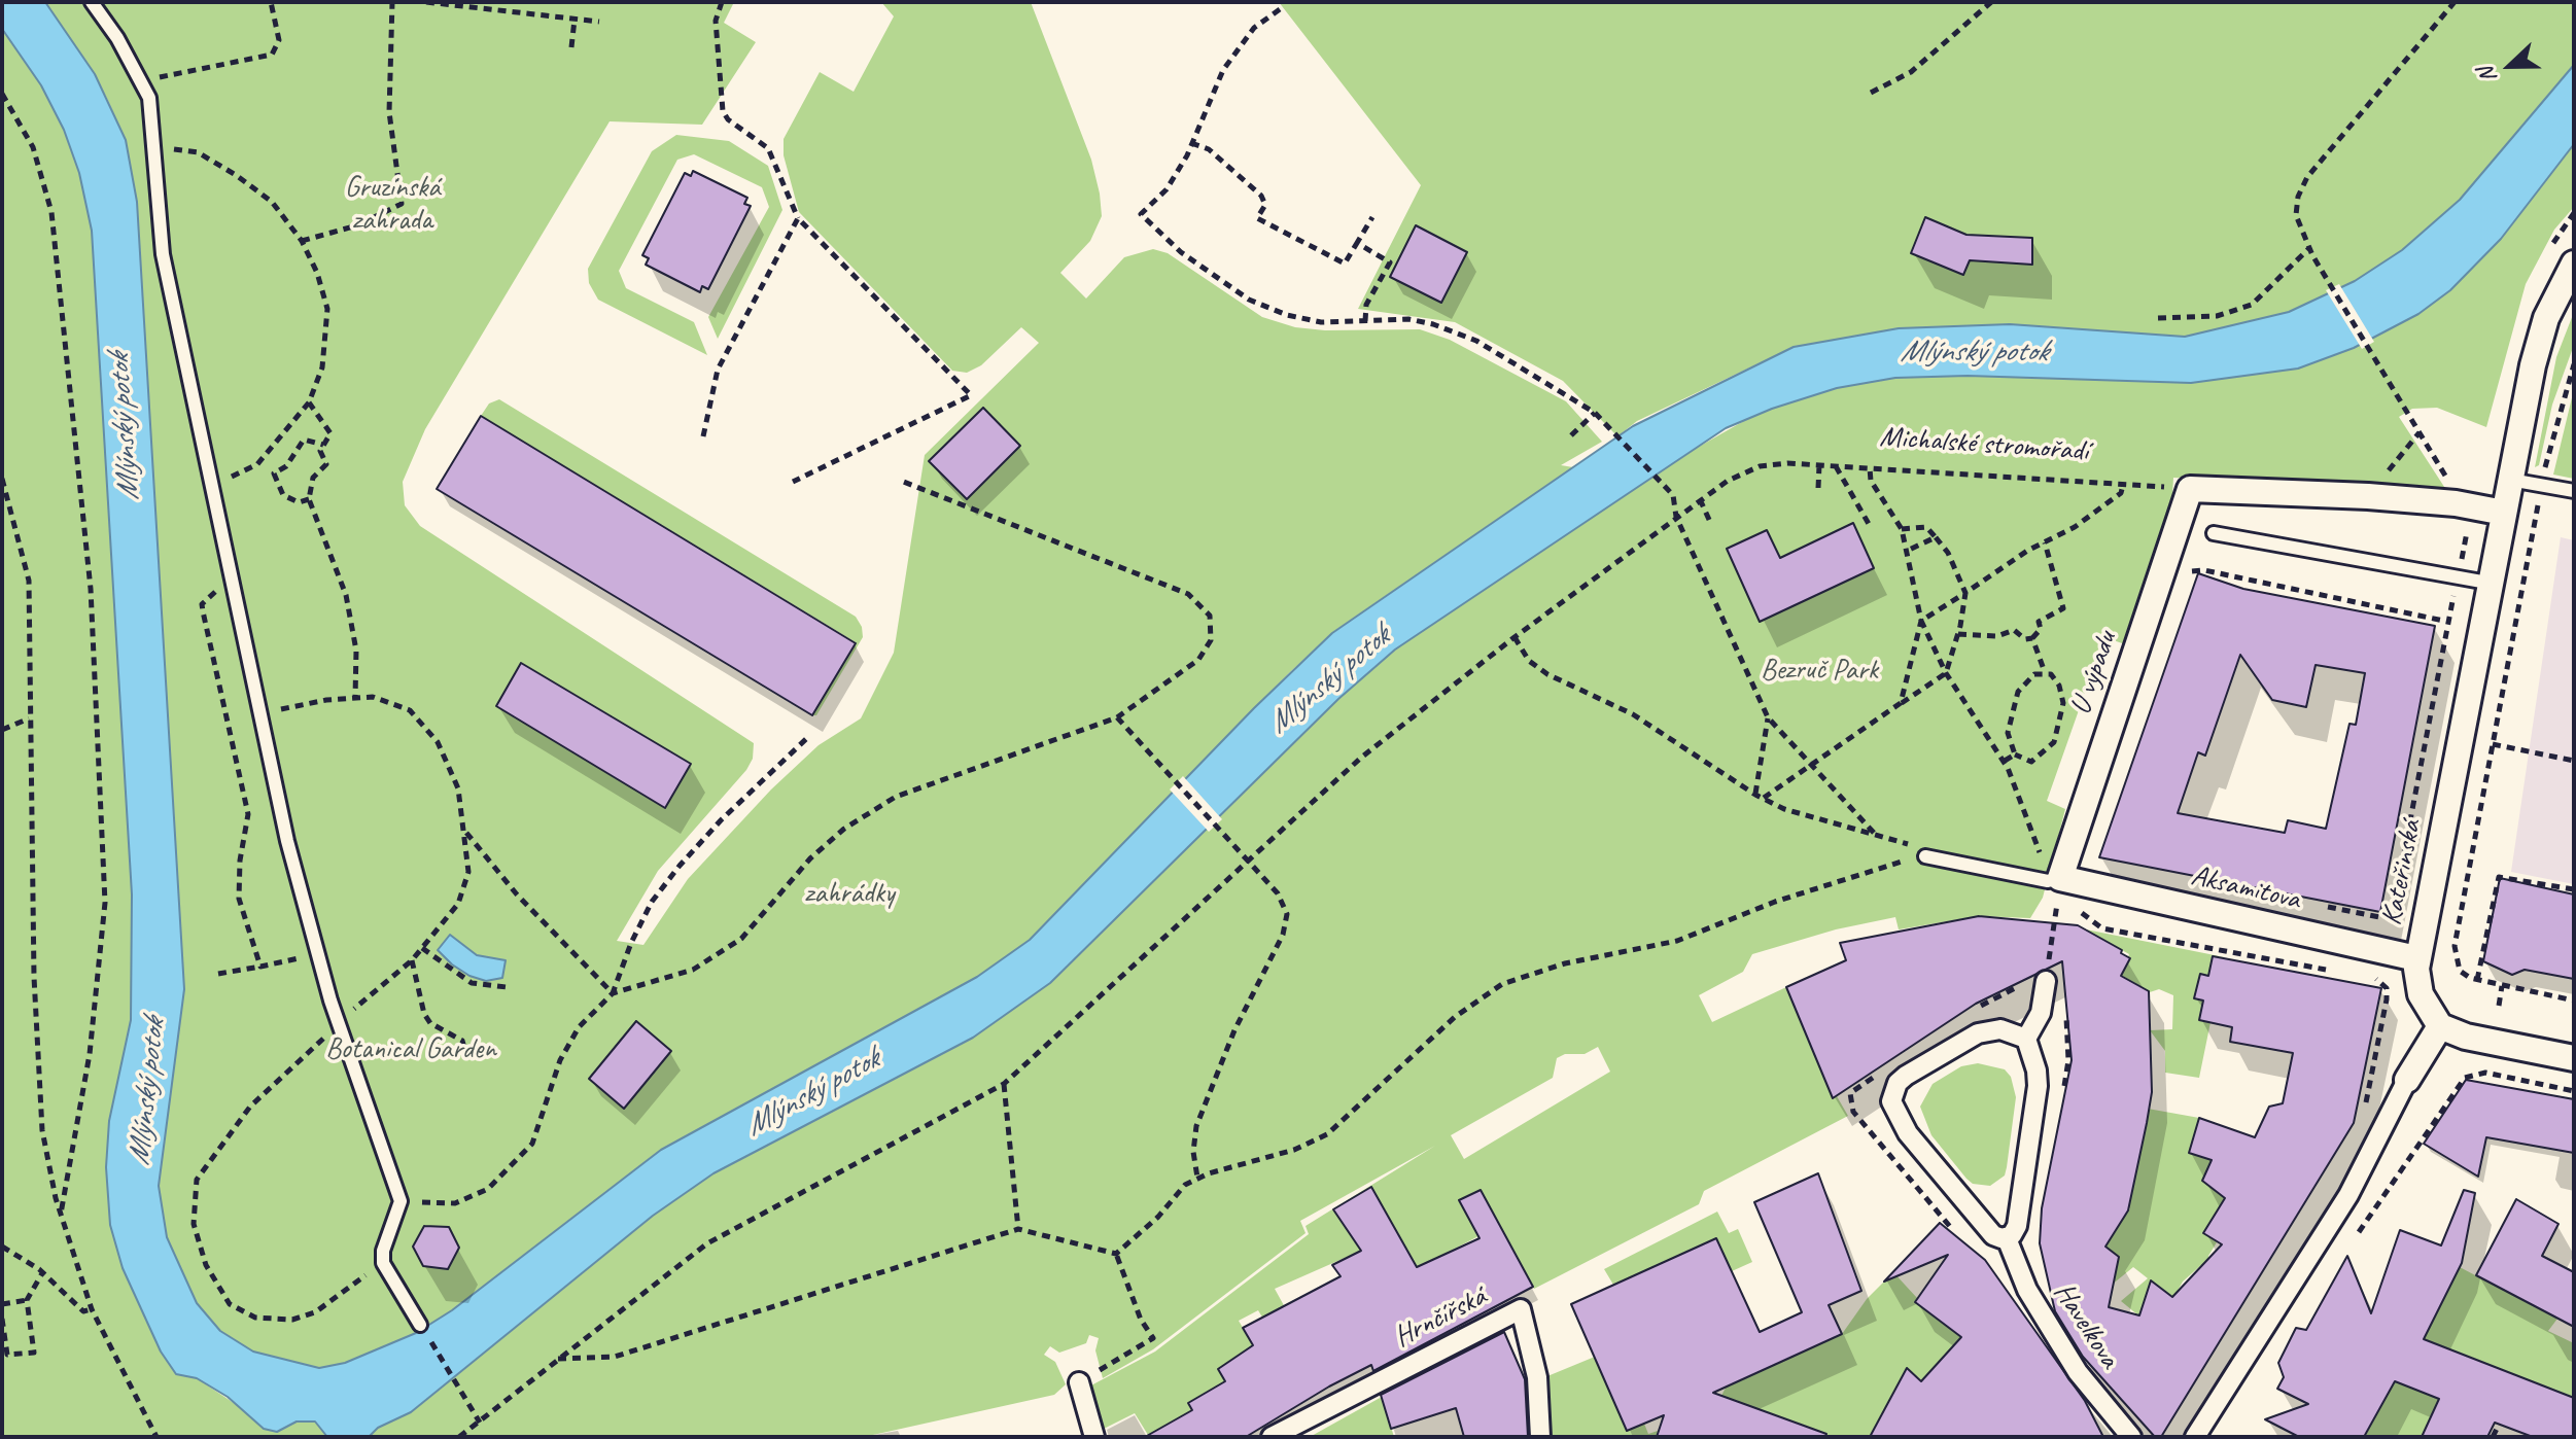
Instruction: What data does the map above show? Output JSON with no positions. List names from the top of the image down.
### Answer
{
  "streets": {
    "street": [
      "U výpadu",
      "Kateřinská",
      "Aksamitova",
      "Hrnčířská",
      "Havelkova"
    ],
    "path": ["Michalské stromořadí"]
  },
  "crossings": [
    ["Michalské stromořadí", "U výpadu"],
    ["U výpadu", "Aksamitova"],
    ["Kateřinská", "Aksamitova"]
  ],
  "water": ["Mlýnský potok"],
  "parks": [
    "Gruzínská zahrada",
    "Bezruč Park",
    "zahrádky",
    "Botanical Garden"
  ],
  "north": "left"
}
